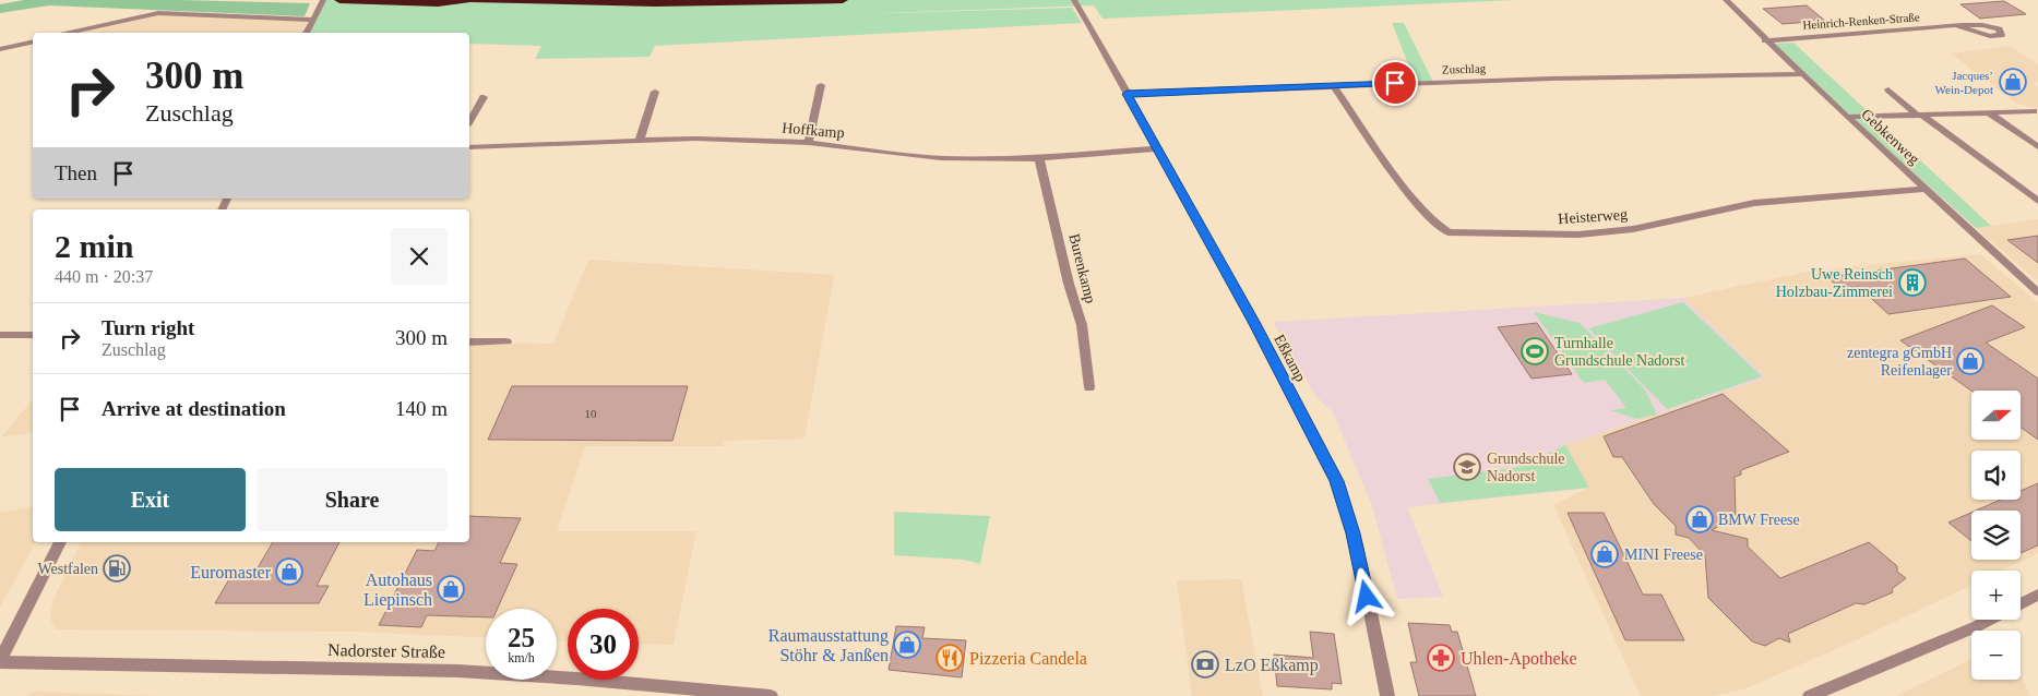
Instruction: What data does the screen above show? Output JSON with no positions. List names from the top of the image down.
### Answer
{
  "streets": {
    "street": [
      "Heinrich-Renken-Straße",
      "Zuschlag",
      "Hoffkamp",
      "Gebkenweg",
      "Heisterweg",
      "Burenkamp",
      "Eßkamp",
      "Nadorster Straße"
    ]
  },
  "crossings": [
    ["Heinrich-Renken-Straße", "Gebkenweg"],
    ["Zuschlag", "Gebkenweg"],
    ["Zuschlag", "Heisterweg"],
    ["Zuschlag", "Eßkamp"],
    ["Hoffkamp", "Burenkamp"],
    ["Hoffkamp", "Eßkamp"],
    ["Gebkenweg", "Heisterweg"]
  ],
  "places": {
    "shop": [
      "Jacques’ Wein-Depot",
      "zentegra gGmbH Reifenlager",
      "BMW Freese",
      "MINI Freese",
      "Euromaster",
      "Autohaus Liepinsch",
      "Raumausstattung Stöhr & Janßen"
    ],
    "building": ["Uwe Reinsch Holzbau-Zimmerei"],
    "sports": ["Turnhalle Grundschule Nadorst"],
    "school or university": ["Grundschule Nadorst"],
    "fuel station": ["Westfalen"],
    "restaurant": ["Pizzeria Candela"],
    "pharmacy": ["Uhlen-Apotheke"],
    "bank": ["LzO Eßkamp"]
  },
  "house_numbers": ["10"],
  "north": "right",
  "page": {
    "turn": ["300 m", "Zuschlag"],
    "then": "Then",
    "heading": ["2 min", "440 m · 20:37"],
    "list": [
      {
        "name": "Turn right",
        "note": "Zuschlag",
        "value": "300 m"
      },
      {
        "name": "Arrive at destination",
        "value": "140 m"
      }
    ],
    "map_buttons": ["+", "−"],
    "buttons": ["Exit", "Share"],
    "speed": "25 km/h",
    "limit": "30"
  }
}
